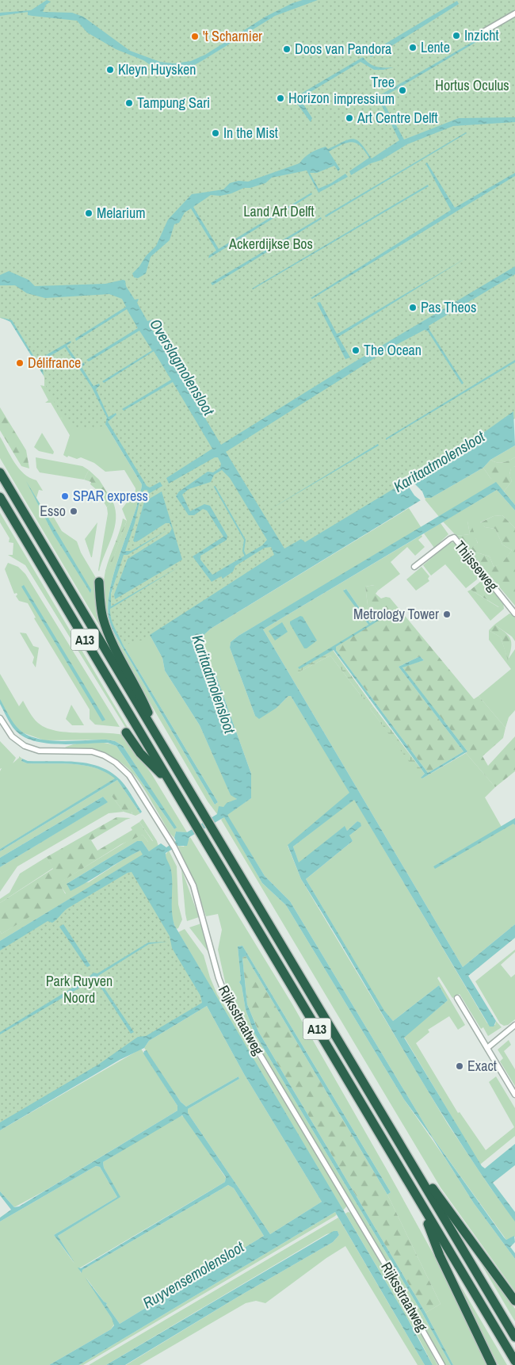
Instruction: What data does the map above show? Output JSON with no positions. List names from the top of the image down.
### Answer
{
  "streets": {
    "highway": ["A13"],
    "street": ["Thijsseweg", "Rijksstraatweg"]
  },
  "water": ["Overslagmolensloot", "Karitaatmolensloot", "Ruyvensemolensloot"],
  "parks": [
    "Hortus Oculus",
    "Land Art Delft",
    "Ackerdijkse Bos",
    "Park Ruyven Noord"
  ],
  "places": [
    "Inzicht",
    "'t Scharnier",
    "Lente",
    "Doos van Pandora",
    "Kleyn Huysken",
    "Tree impressium",
    "Horizon",
    "Tampung Sari",
    "Art Centre Delft",
    "In the Mist",
    "Melarium",
    "Pas Theos",
    "The Ocean",
    "Délifrance",
    "SPAR express",
    "Esso",
    "Metrology Tower",
    "Exact"
  ]
}
